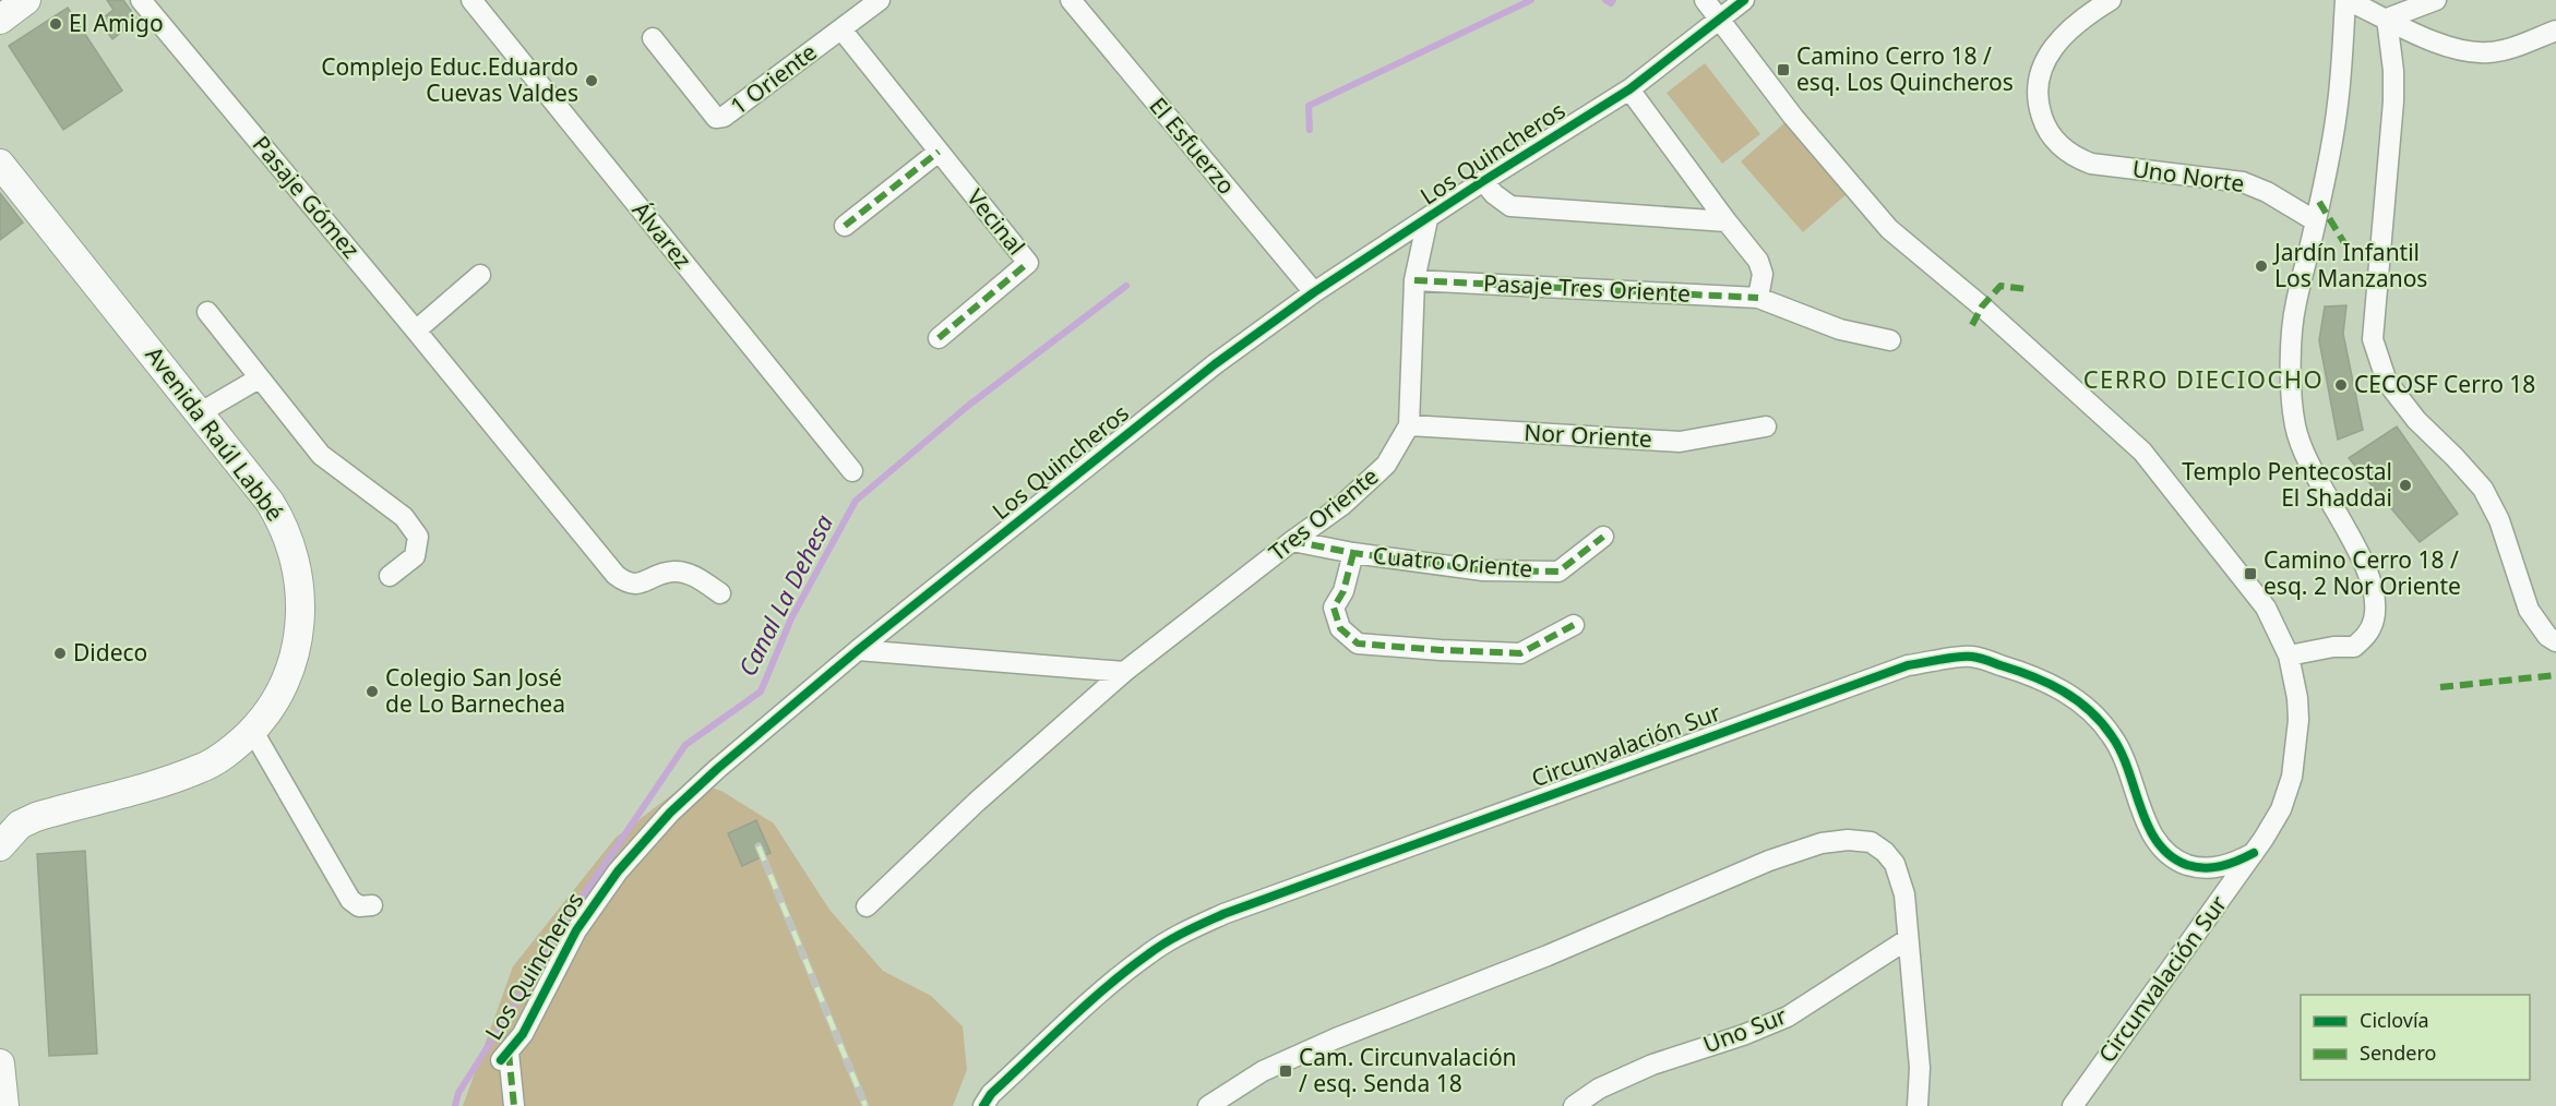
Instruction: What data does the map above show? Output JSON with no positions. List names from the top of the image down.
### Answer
{
  "streets": {
    "street": [
      "1 Oriente",
      "El Esfuerzo",
      "Los Quincheros",
      "Uno Norte",
      "Pasaje Gómez",
      "Vecinal",
      "Álvarez",
      "Pasaje Tres Oriente",
      "Avenida Raúl Labbé",
      "Nor Oriente",
      "Tres Oriente",
      "Cuatro Oriente",
      "Circunvalación Sur",
      "Uno Sur"
    ]
  },
  "crossings": [
    ["1 Oriente", "Vecinal"],
    ["El Esfuerzo", "Los Quincheros"],
    ["Los Quincheros", "Tres Oriente"],
    ["Pasaje Tres Oriente", "Tres Oriente"],
    ["Nor Oriente", "Tres Oriente"],
    ["Tres Oriente", "Cuatro Oriente"]
  ],
  "districts": ["CERRO DIECIOCHO"],
  "water": ["Canal La Dehesa"],
  "places": {
    "other": [
      "El Amigo",
      "Complejo Educ.Eduardo Cuevas Valdes",
      "Jardín Infantil Los Manzanos",
      "CECOSF Cerro 18",
      "Templo Pentecostal El Shaddai",
      "Dideco",
      "Colegio San José de Lo Barnechea"
    ],
    "transit": ["Camino Cerro 18 / esq. Los Quincheros", "Camino Cerro 18 / esq. 2 Nor Oriente", "Cam. Circunvalación / esq. Senda 18"]
  },
  "legend": ["Ciclovía", "Sendero"]
}
